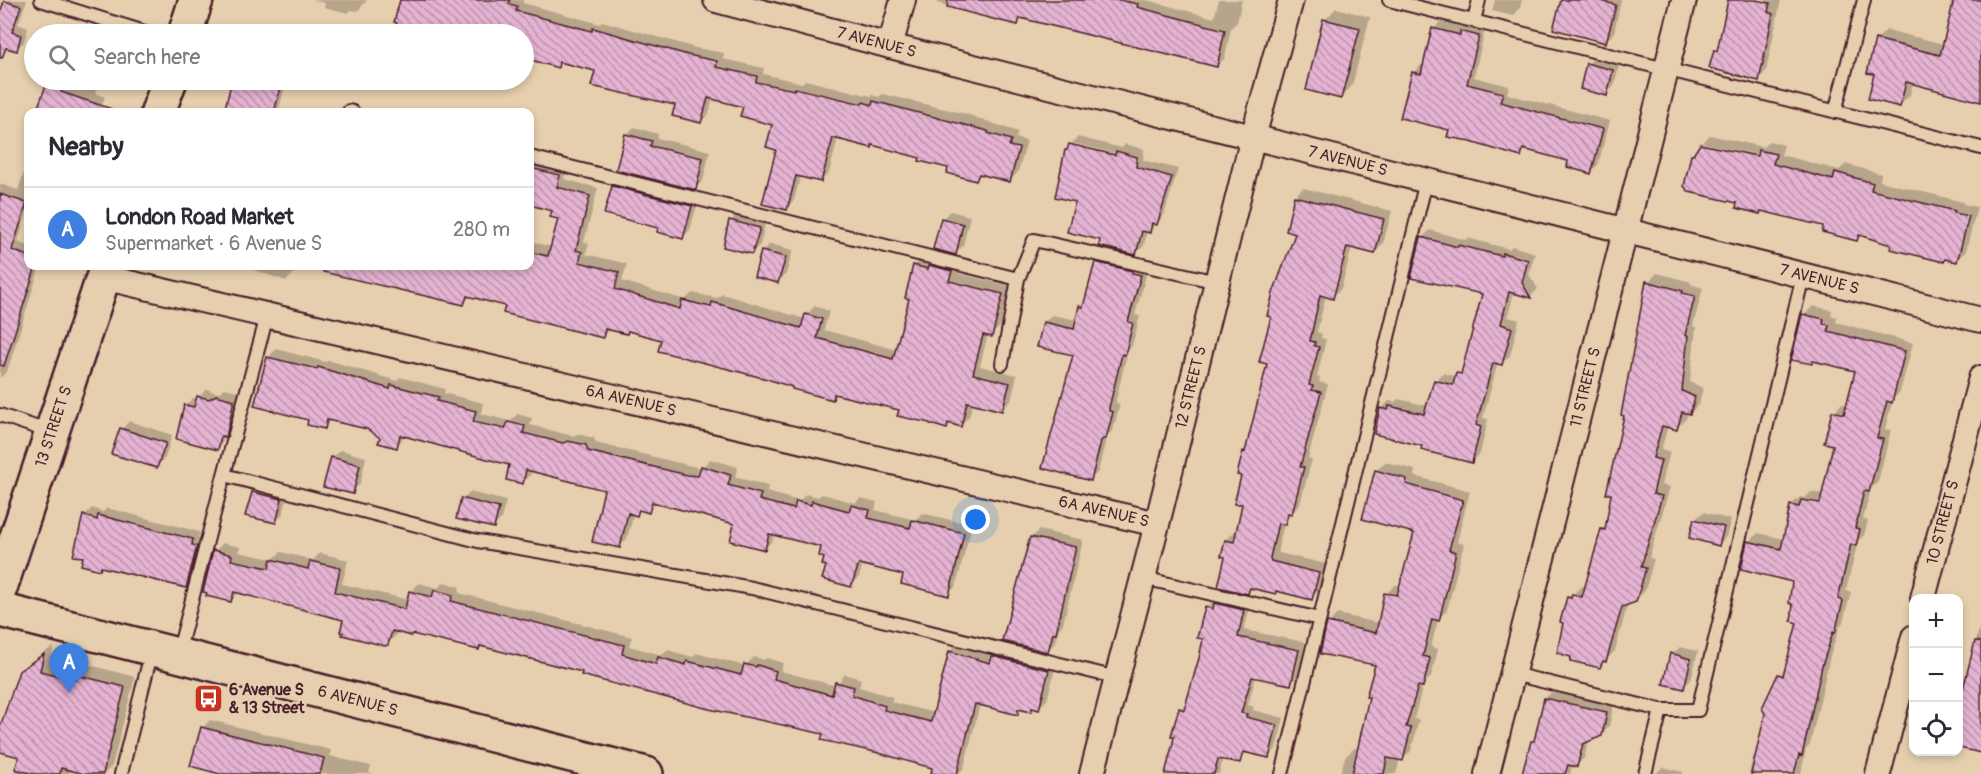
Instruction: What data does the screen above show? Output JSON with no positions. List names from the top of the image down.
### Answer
{
  "streets": {
    "main road": ["13 STREET S", "6 AVENUE S"],
    "street": [
      "7 AVENUE S",
      "12 STREET S",
      "11 STREET S",
      "6A AVENUE S",
      "10 STREET S"
    ]
  },
  "crossings": [
    ["7 AVENUE S", "12 STREET S"],
    ["7 AVENUE S", "11 STREET S"],
    ["12 STREET S", "6A AVENUE S"],
    ["6A AVENUE S", "13 STREET S"]
  ],
  "places": {
    "bus stop": ["6 Avenue S & 13 Street"]
  },
  "page": {
    "search": "Search here",
    "heading": "Nearby",
    "list": [
      {
        "mark": "A",
        "name": "London Road Market",
        "note": "Supermarket · 6 Avenue S",
        "value": "280 m"
      }
    ],
    "map_buttons": ["+", "−"],
    "pins": "A"
  }
}
